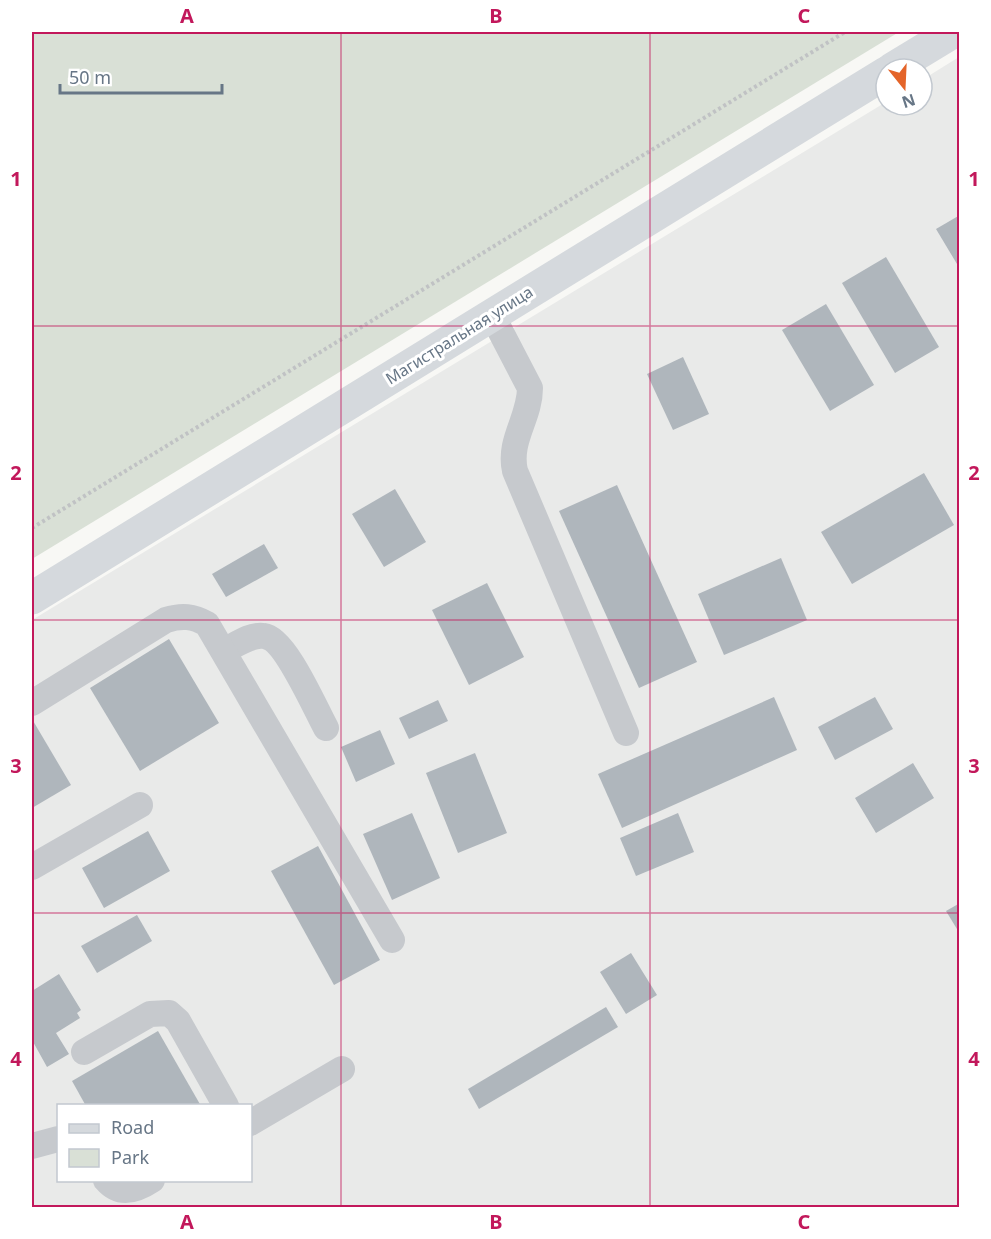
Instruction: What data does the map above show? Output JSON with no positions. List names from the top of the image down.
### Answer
{
  "streets": {
    "main road": ["Магистральная улица"]
  },
  "legend": ["Road", "Park"],
  "scale_bar": "50 m",
  "north": "bottom",
  "grid": {
    "columns": ["A", "B", "C"],
    "rows": [
      "1",
      "2",
      "3",
      "4"
    ]
  }
}
